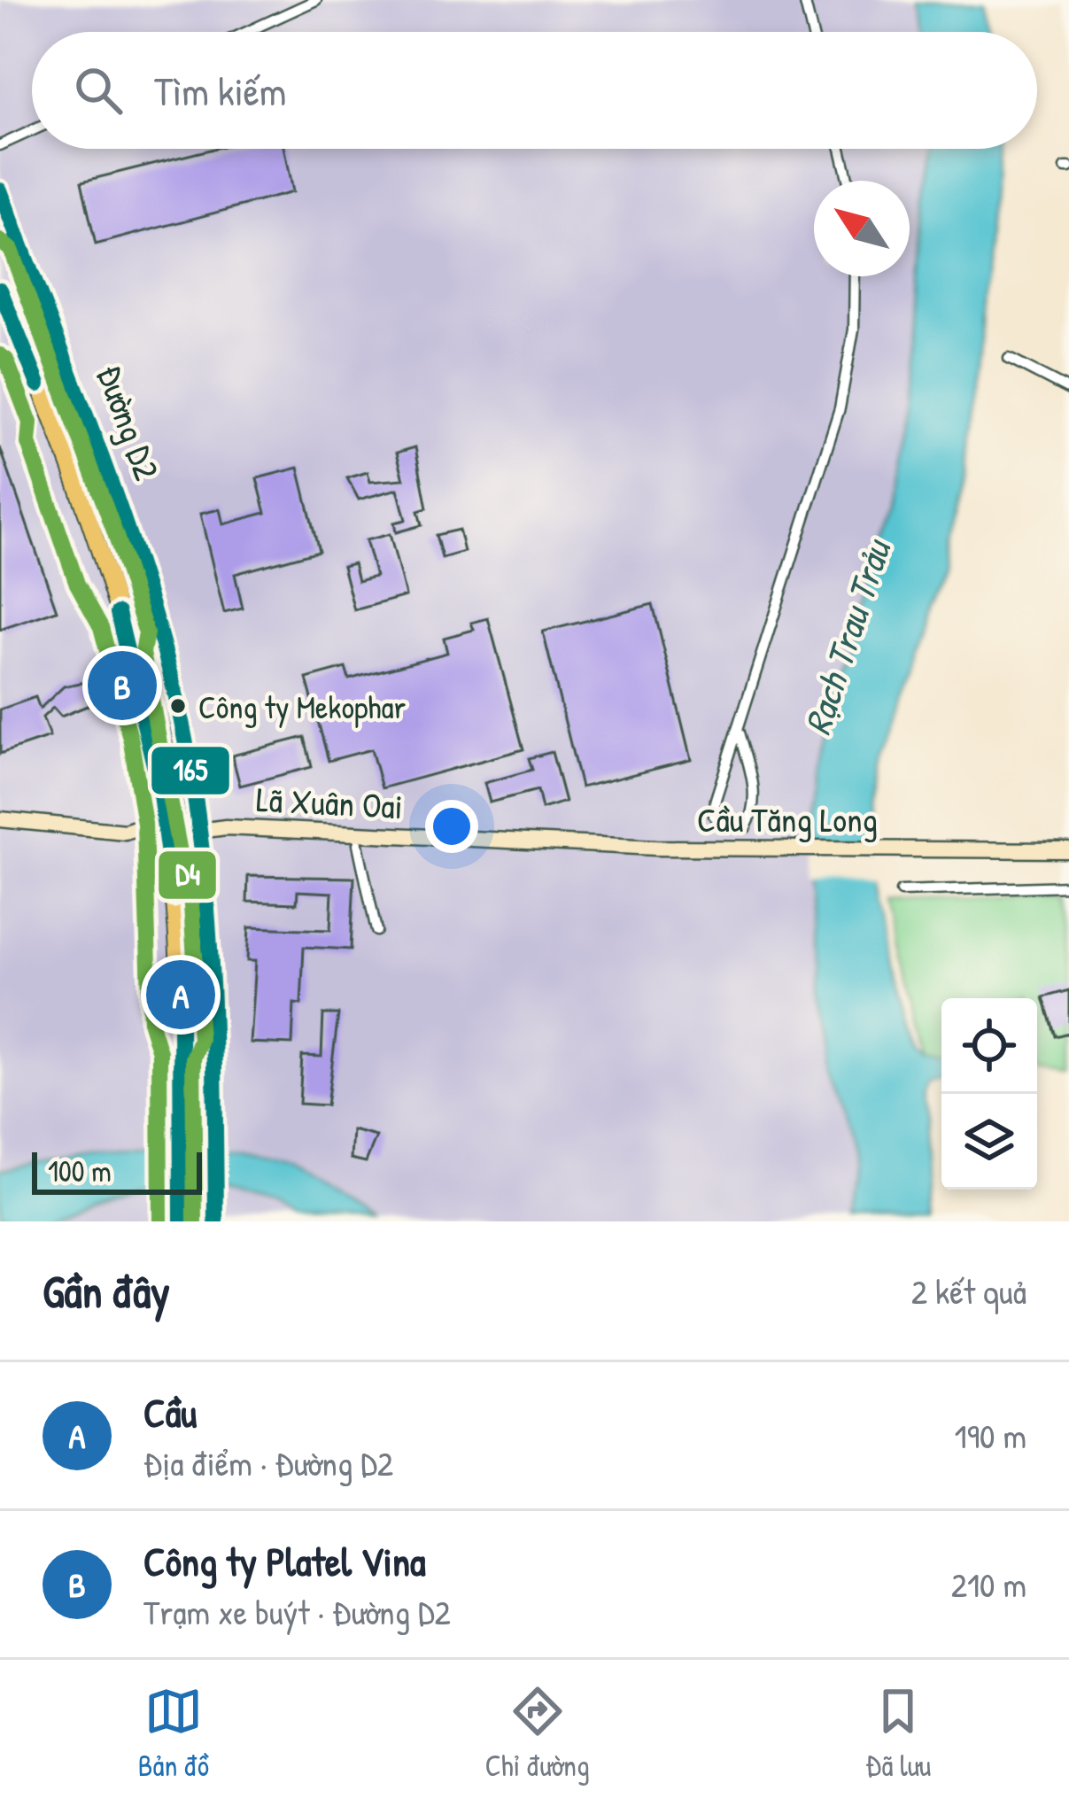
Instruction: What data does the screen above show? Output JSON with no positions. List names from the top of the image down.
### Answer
{
  "streets": {
    "main road": ["Đường D2", "Cầu Tăng Long"]
  },
  "crossings": [
    ["Đường D2", "Cầu Tăng Long"]
  ],
  "water": ["Rạch Trau Trảu"],
  "places": ["Công ty Mekophar"],
  "lines": ["transit line 165", "transit line D4"],
  "scale_bar": "100 m",
  "north": "top left",
  "page": {
    "search": "Tìm kiếm",
    "pins": ["B", "A"],
    "scale": "100 m",
    "heading": ["Gần đây", "2 kết quả"],
    "list": [
      {
        "mark": "A",
        "name": "Cầu",
        "note": "Địa điểm · Đường D2",
        "value": "190 m"
      },
      {
        "mark": "B",
        "name": "Công ty Platel Vina",
        "note": "Trạm xe buýt · Đường D2",
        "value": "210 m"
      }
    ],
    "nav": ["Bản đồ", "Chỉ đường", "Đã lưu"]
  }
}
